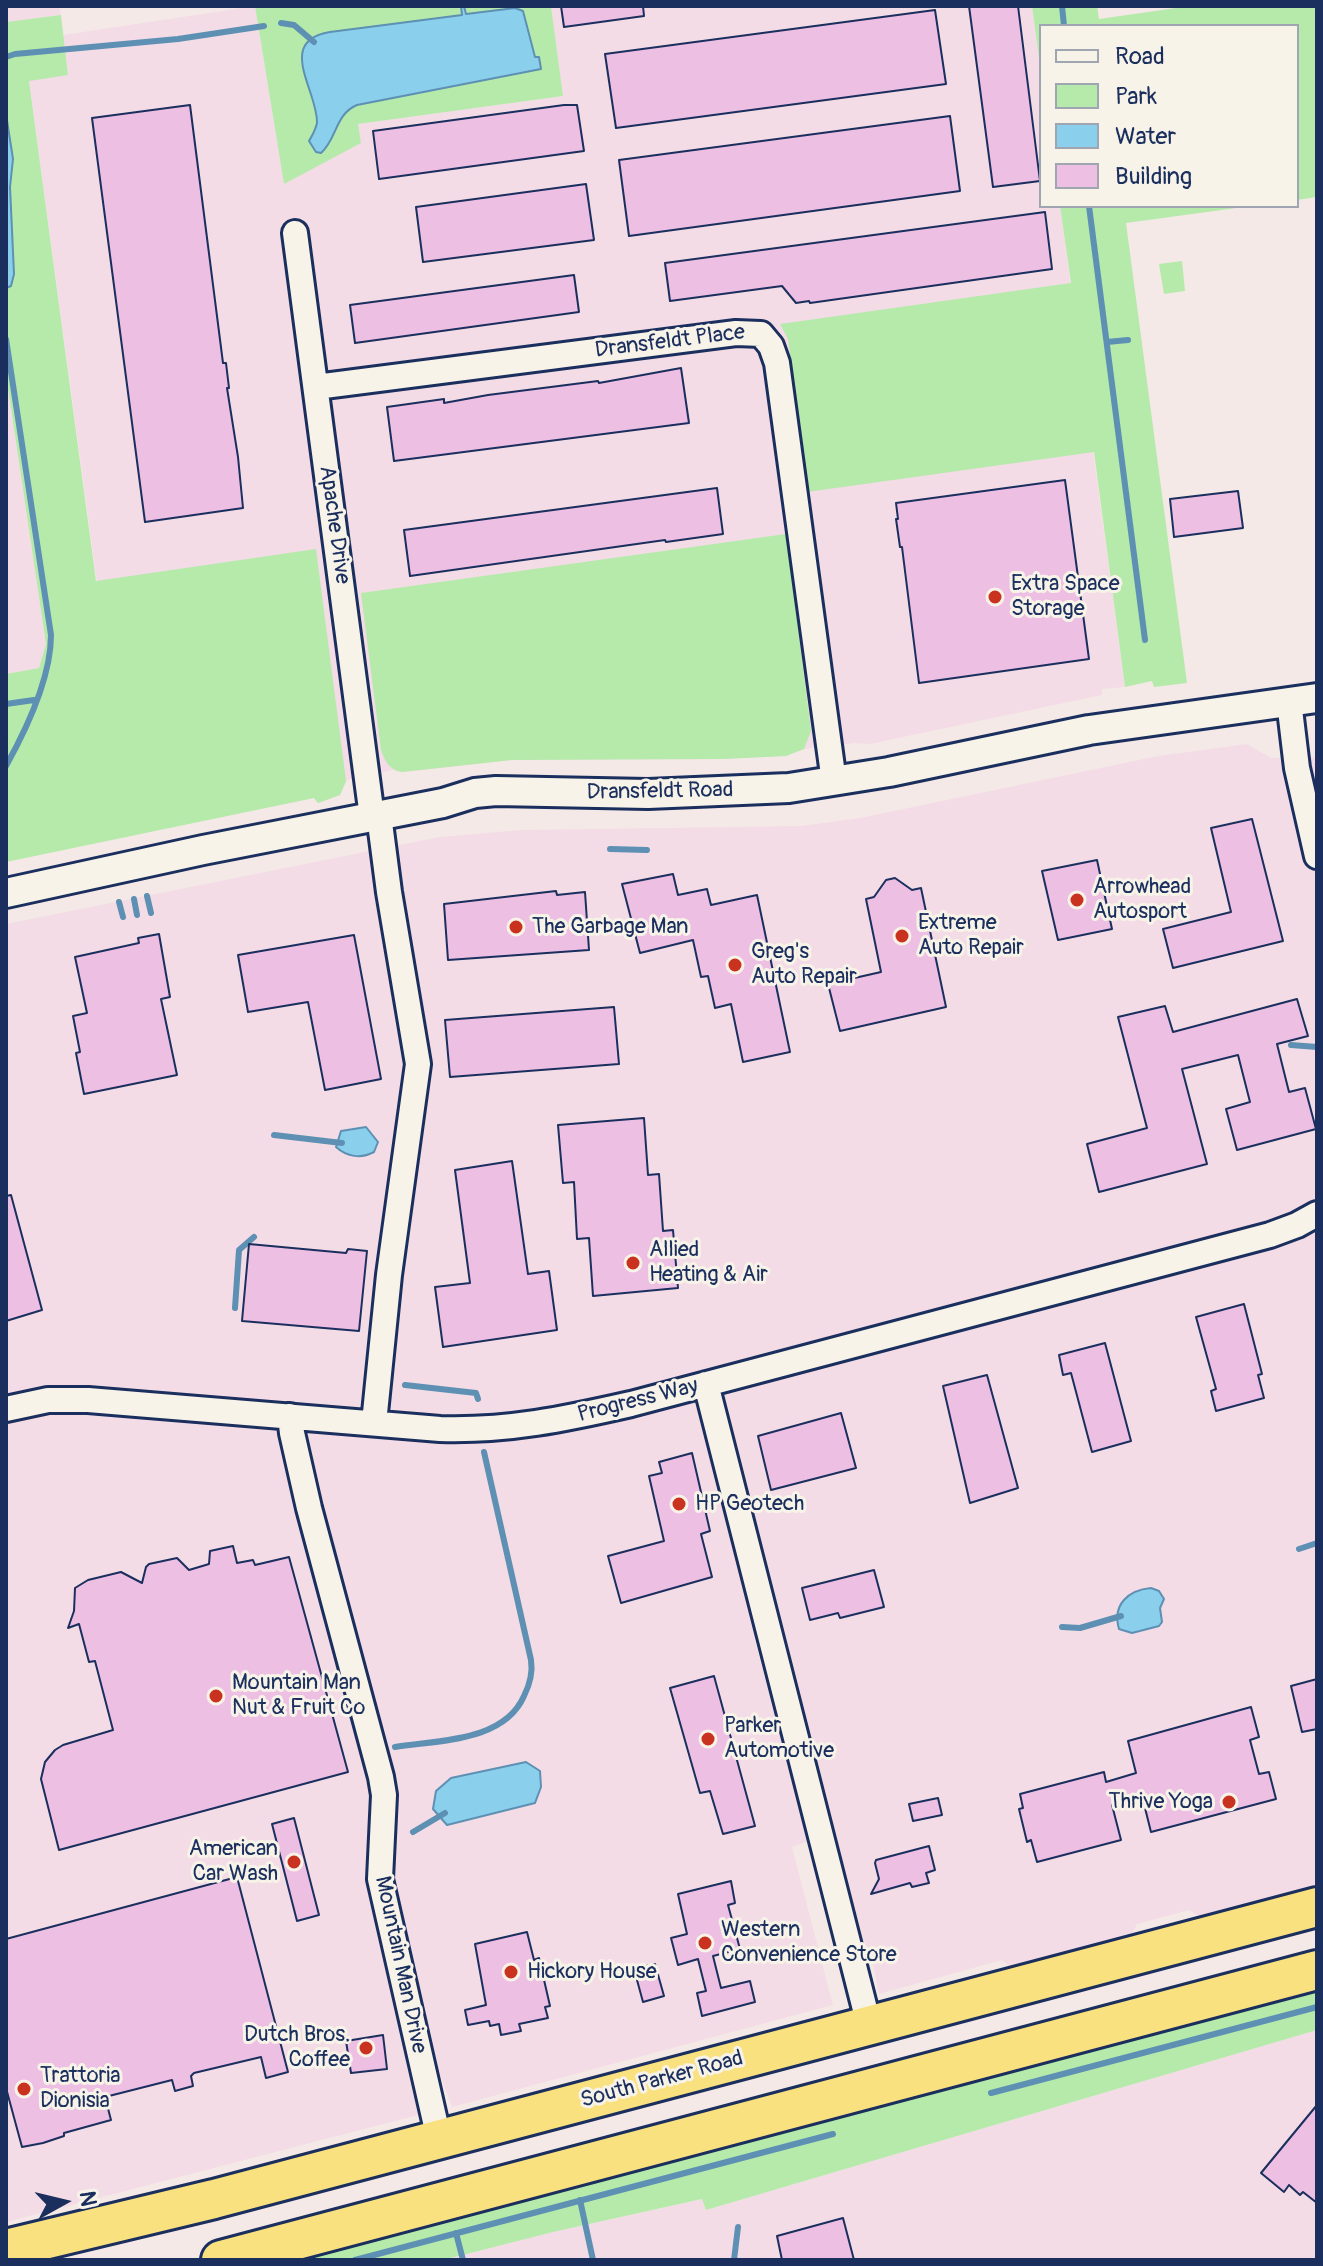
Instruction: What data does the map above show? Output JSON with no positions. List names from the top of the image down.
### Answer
{
  "streets": {
    "highway": ["South Parker Road"],
    "street": [
      "Dransfeldt Place",
      "Apache Drive",
      "Dransfeldt Road",
      "Progress Way",
      "Mountain Man Drive"
    ]
  },
  "crossings": [
    ["Dransfeldt Place", "Apache Drive"],
    ["Dransfeldt Place", "Dransfeldt Road"],
    ["Apache Drive", "Dransfeldt Road"],
    ["Apache Drive", "Progress Way"],
    ["Progress Way", "Mountain Man Drive"],
    ["Mountain Man Drive", "South Parker Road"]
  ],
  "places": [
    "Extra Space Storage",
    "Arrowhead Autosport",
    "The Garbage Man",
    "Extreme Auto Repair",
    "Greg's Auto Repair",
    "Allied Heating & Air",
    "HP Geotech",
    "Mountain Man Nut & Fruit Co",
    "Parker Automotive",
    "Thrive Yoga",
    "American Car Wash",
    "Western Convenience Store",
    "Hickory House",
    "Dutch Bros. Coffee",
    "Trattoria Dionisia"
  ],
  "legend": [
    "Road",
    "Park",
    "Water",
    "Building"
  ],
  "north": "right"
}
